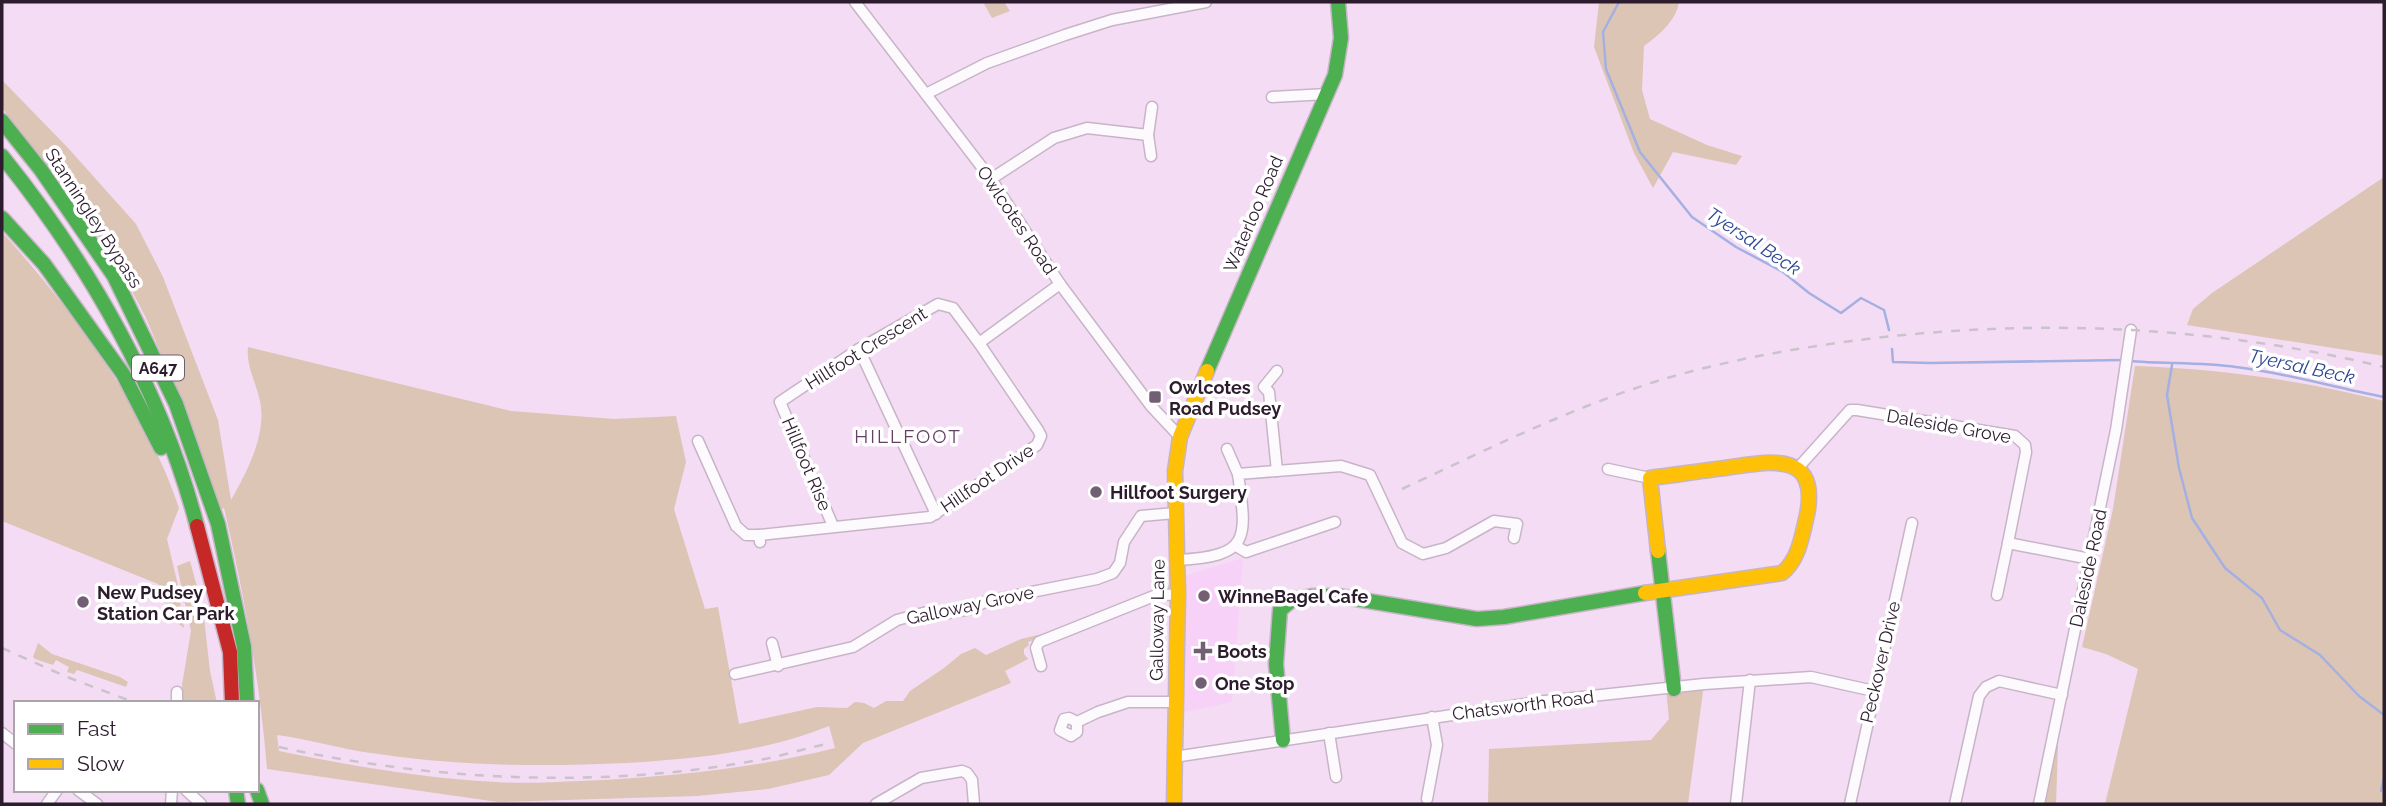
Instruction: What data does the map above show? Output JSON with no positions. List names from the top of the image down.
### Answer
{
  "streets": {
    "main road": [
      "Waterloo Road",
      "Stanningley Bypass",
      "A647",
      "Galloway Lane"
    ],
    "street": [
      "Owlcotes Road",
      "Hillfoot Crescent",
      "Daleside Grove",
      "Hillfoot Rise",
      "Hillfoot Drive",
      "Daleside Road",
      "Galloway Grove",
      "Peckover Drive",
      "Chatsworth Road"
    ]
  },
  "crossings": [
    ["Waterloo Road", "Owlcotes Road"],
    ["Waterloo Road", "Galloway Lane"],
    ["Owlcotes Road", "Galloway Lane"],
    ["Hillfoot Crescent", "Hillfoot Rise"],
    ["Hillfoot Crescent", "Hillfoot Drive"],
    ["Hillfoot Rise", "Hillfoot Drive"],
    ["Galloway Grove", "Galloway Lane"],
    ["Galloway Lane", "Chatsworth Road"],
    ["Peckover Drive", "Chatsworth Road"]
  ],
  "districts": ["HILLFOOT"],
  "water": ["Tyersal Beck"],
  "places": {
    "transit": ["Owlcotes Road Pudsey"],
    "other": [
      "Hillfoot Surgery",
      "WinneBagel Cafe",
      "New Pudsey Station Car Park",
      "One Stop"
    ],
    "health": ["Boots"]
  },
  "legend": ["Fast", "Slow"]
}
